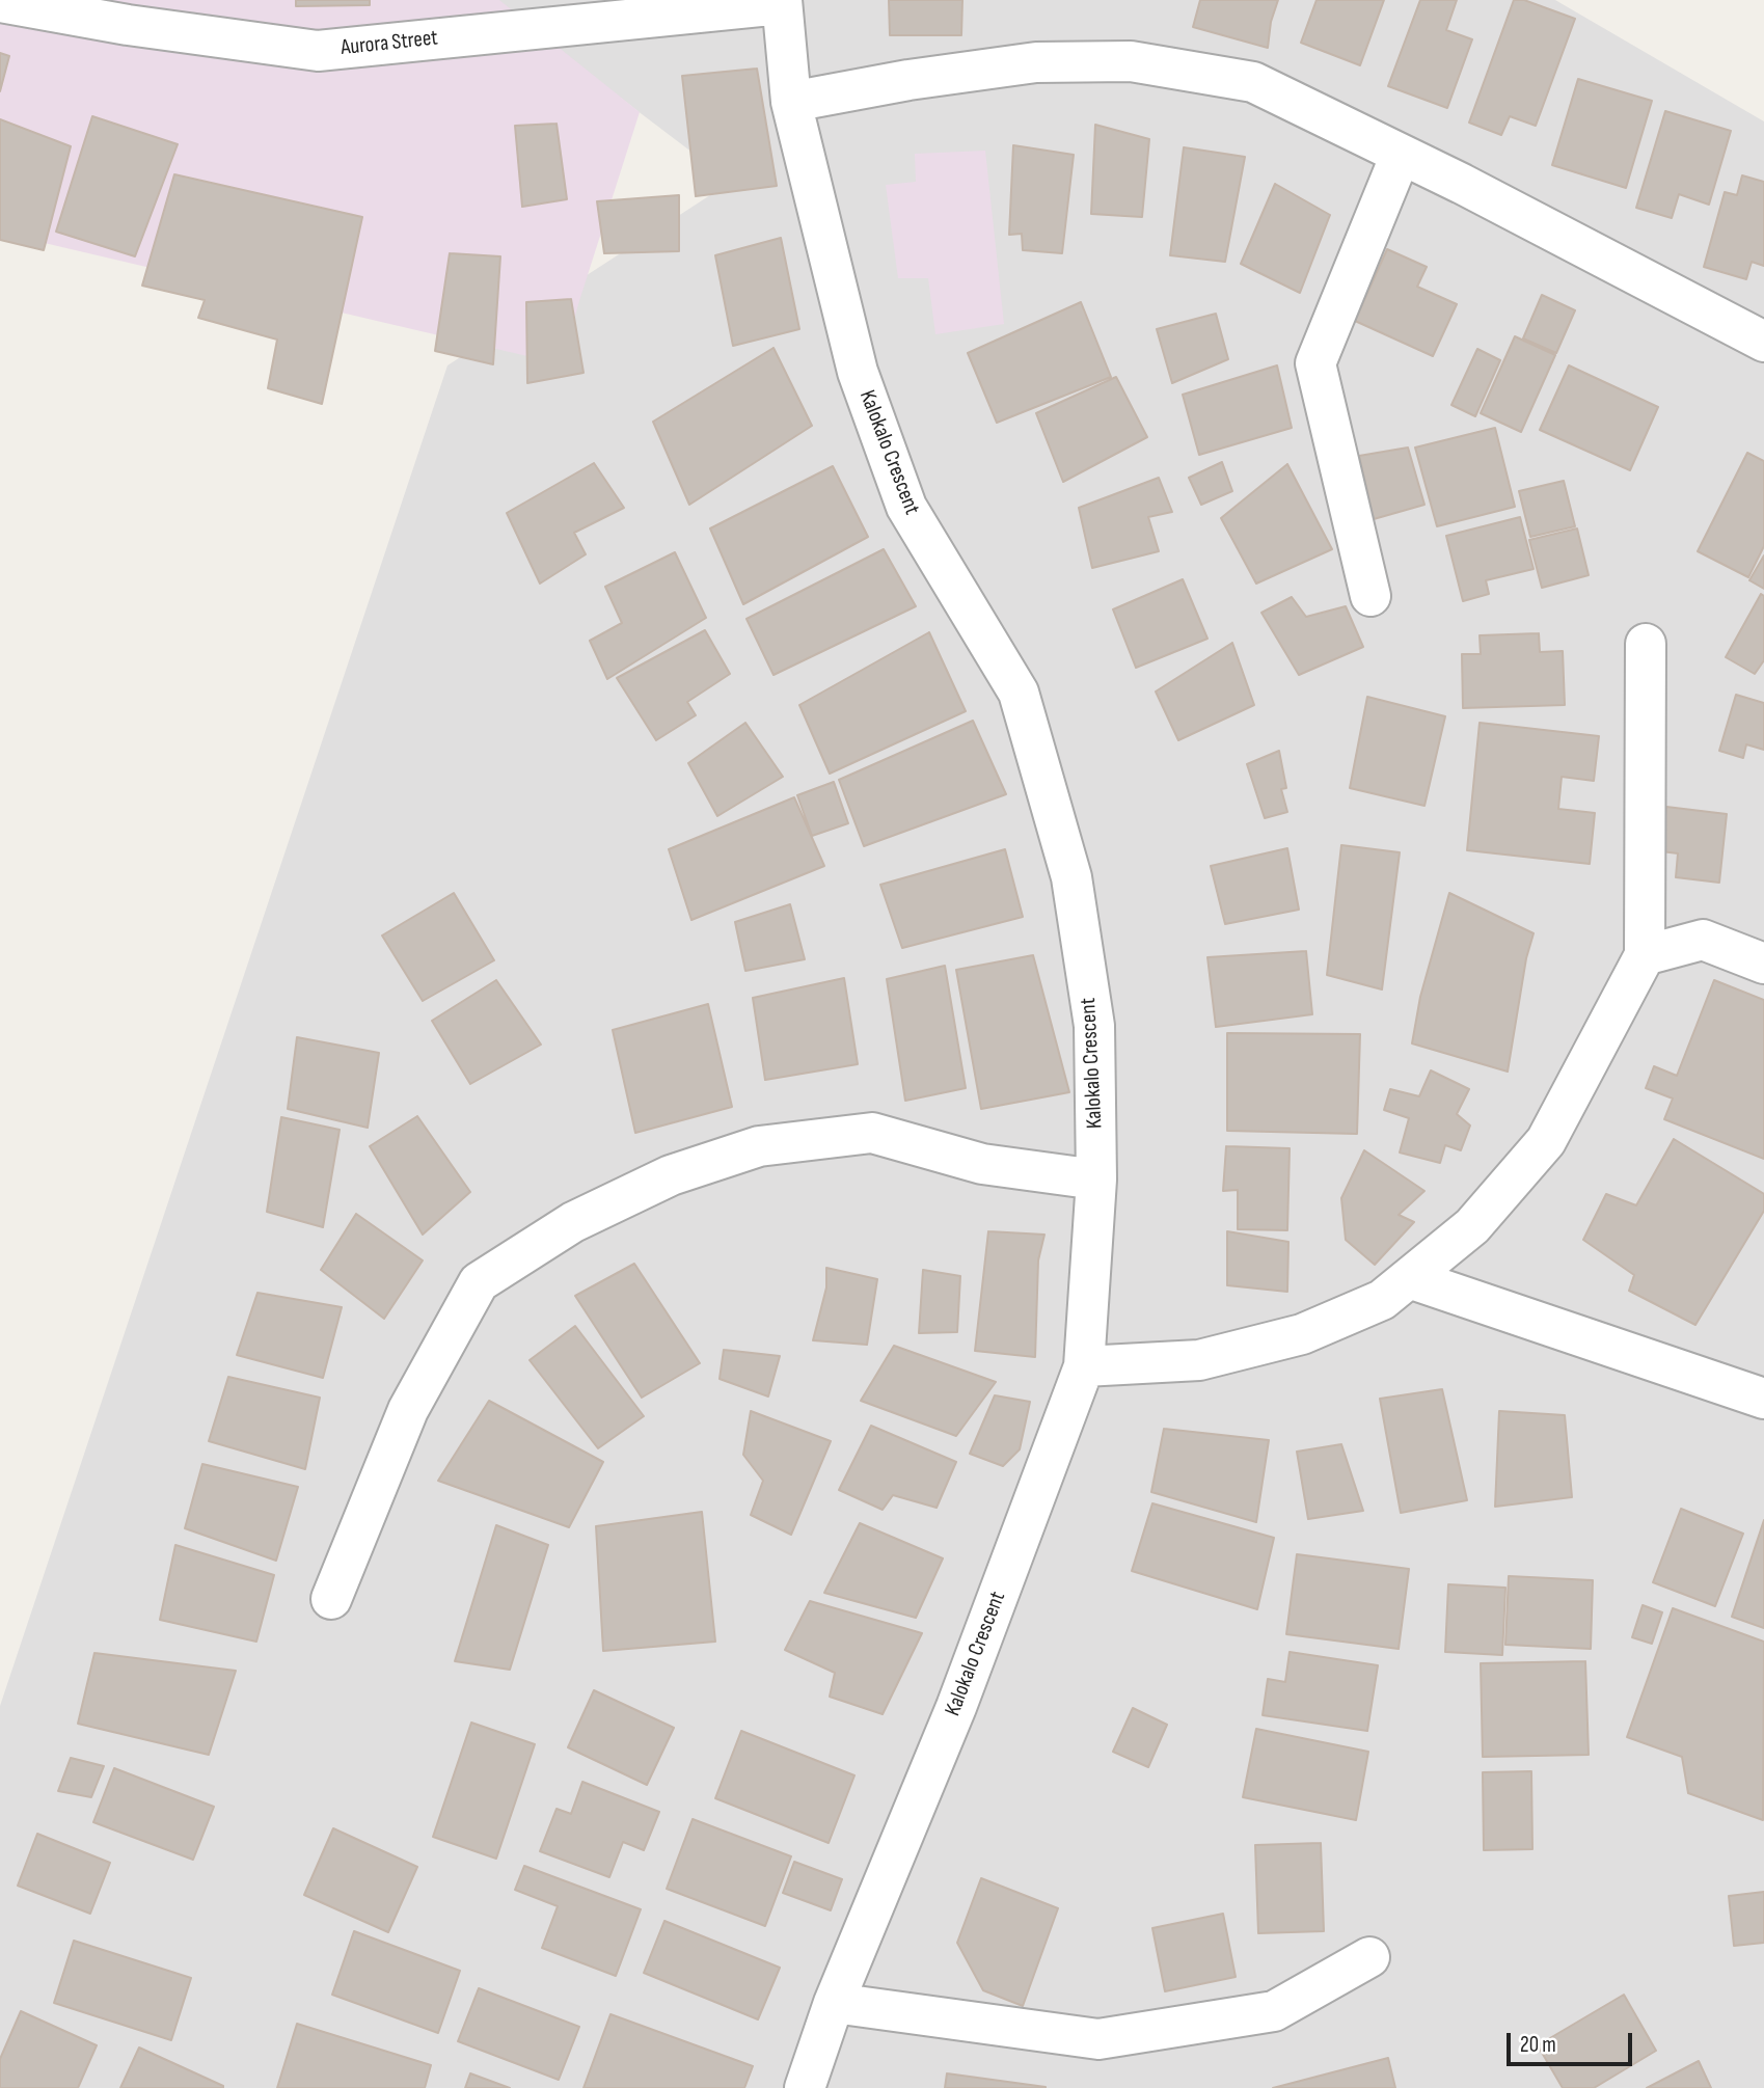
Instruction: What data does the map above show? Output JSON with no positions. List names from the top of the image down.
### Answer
{
  "streets": {
    "street": ["Aurora Street", "Kalokalo Crescent"]
  },
  "crossings": [
    ["Aurora Street", "Kalokalo Crescent"]
  ],
  "scale_bar": "20 m"
}
